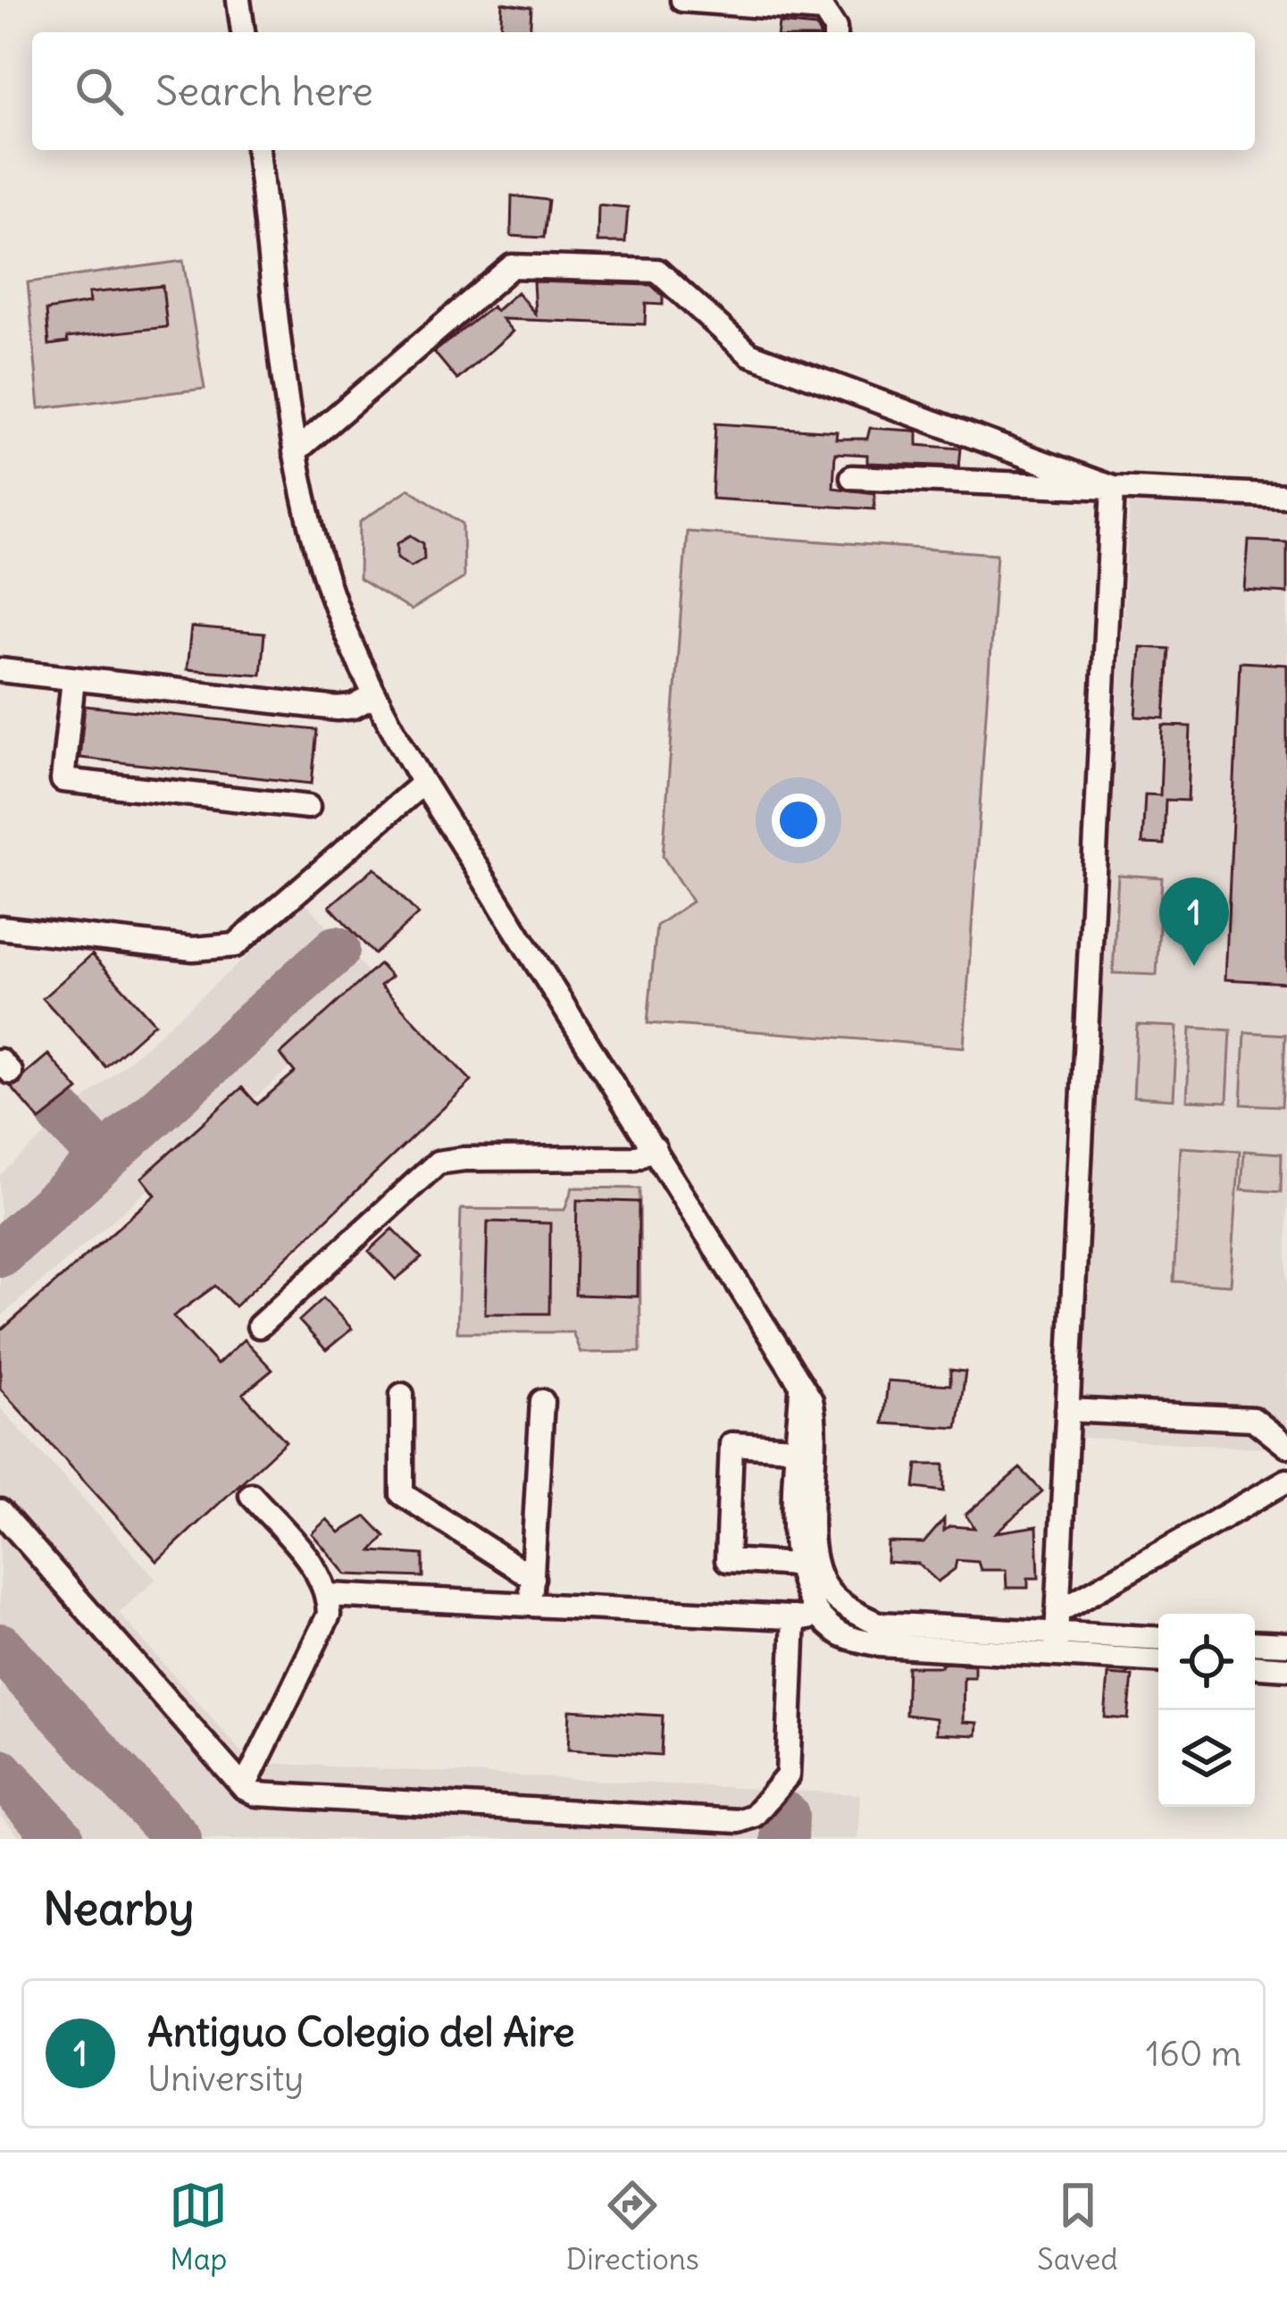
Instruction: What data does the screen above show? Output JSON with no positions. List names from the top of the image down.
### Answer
{
  "page": {
    "search": "Search here",
    "pins": "1",
    "heading": "Nearby",
    "list": [
      {
        "mark": "1",
        "name": "Antiguo Colegio del Aire",
        "note": "University",
        "value": "160 m"
      }
    ],
    "nav": ["Map", "Directions", "Saved"]
  }
}
